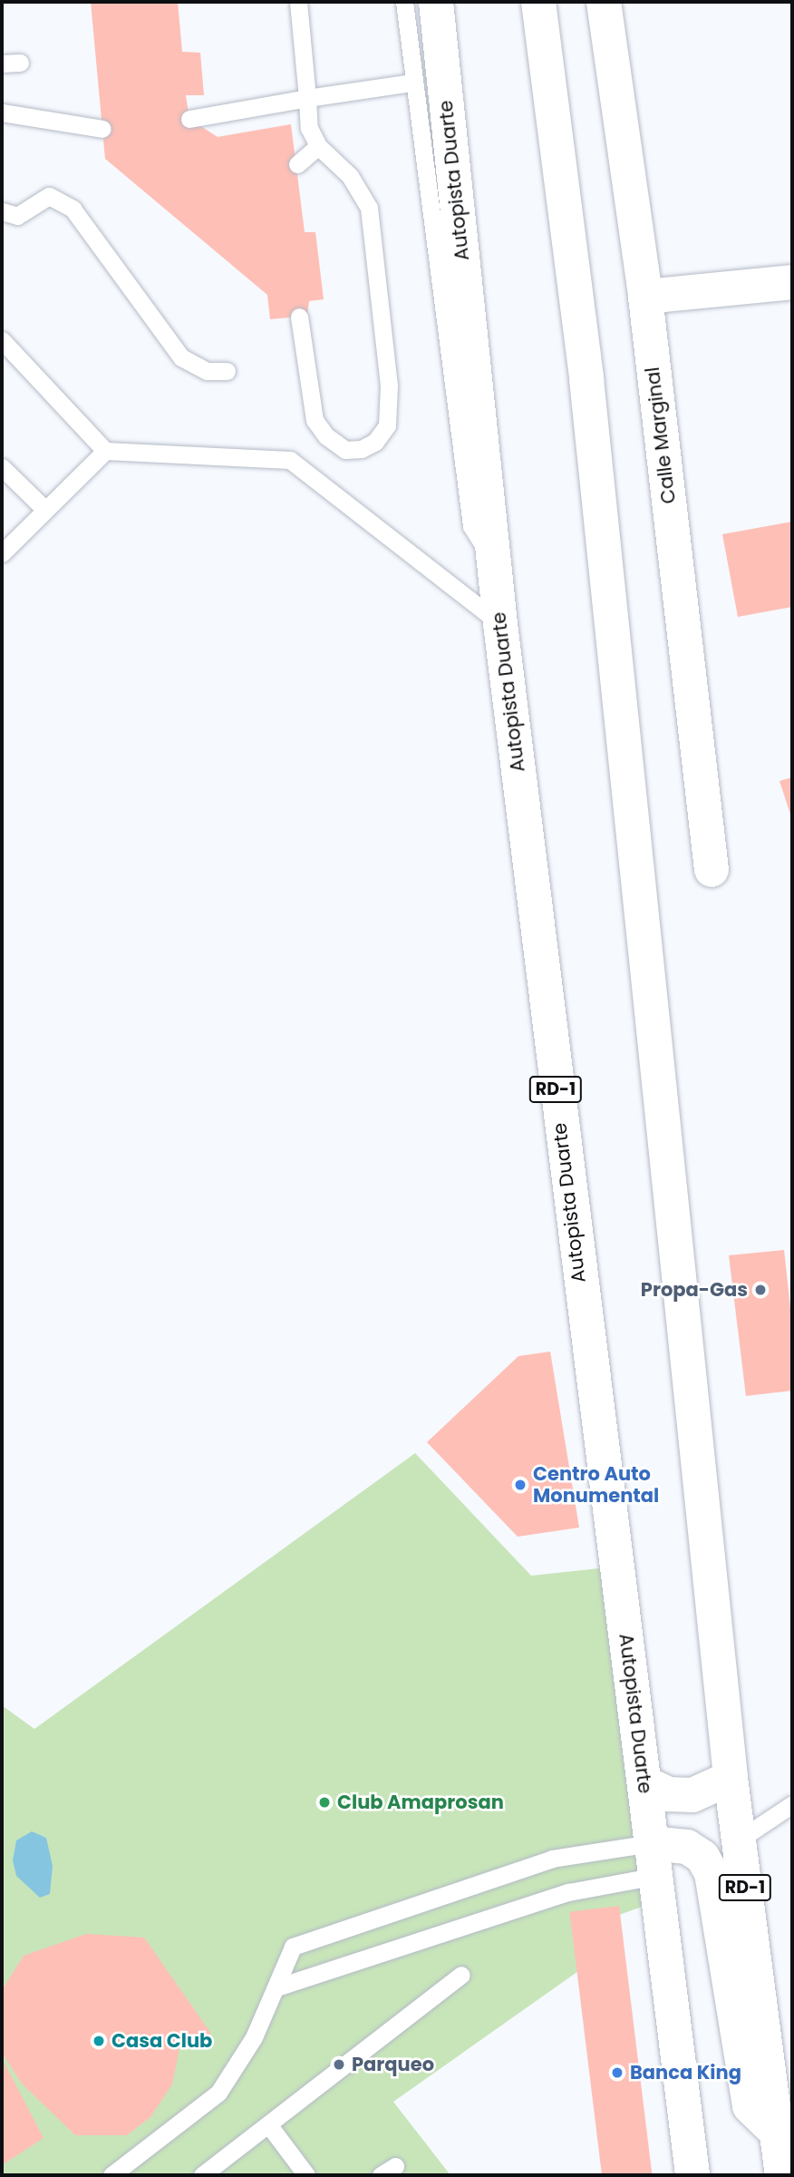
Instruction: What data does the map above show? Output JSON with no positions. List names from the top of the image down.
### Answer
{
  "streets": {
    "main road": ["Autopista Duarte", "Calle Marginal", "RD-1"]
  },
  "places": [
    "Propa-Gas",
    "Centro Auto Monumental",
    "Club Amaprosan",
    "Casa Club",
    "Parqueo",
    "Banca King"
  ]
}
